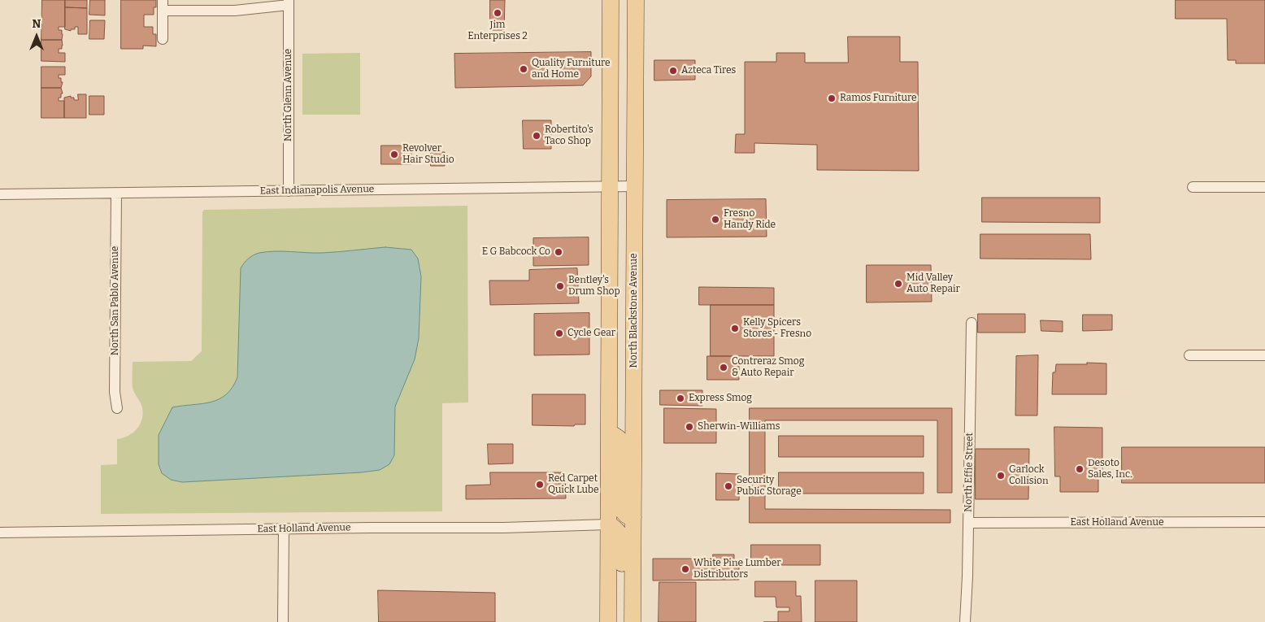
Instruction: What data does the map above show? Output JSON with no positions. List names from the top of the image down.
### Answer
{
  "streets": {
    "main road": ["North Blackstone Avenue"],
    "street": [
      "North Glenn Avenue",
      "East Indianapolis Avenue",
      "North San Pablo Avenue",
      "North Effie Street",
      "East Holland Avenue"
    ]
  },
  "crossings": [
    ["North Glenn Avenue", "East Indianapolis Avenue"],
    ["East Indianapolis Avenue", "North San Pablo Avenue"],
    ["East Indianapolis Avenue", "North Blackstone Avenue"],
    ["North Effie Street", "East Holland Avenue"]
  ],
  "places": [
    "Jim Enterprises 2",
    "Quality Furniture and Home",
    "Azteca Tires",
    "Ramos Furniture",
    "Robertito's Taco Shop",
    "Revolver Hair Studio",
    "Fresno Handy Ride",
    "E G Babcock Co",
    "Mid Valley Auto Repair",
    "Bentley's Drum Shop",
    "Kelly Spicers Stores - Fresno",
    "Cycle Gear",
    "Contreraz Smog & Auto Repair",
    "Express Smog",
    "Sherwin-Williams",
    "Desoto Sales, Inc.",
    "Garlock Collision",
    "Red Carpet Quick Lube",
    "Security Public Storage",
    "White Pine Lumber Distributors"
  ],
  "north": "top"
}
